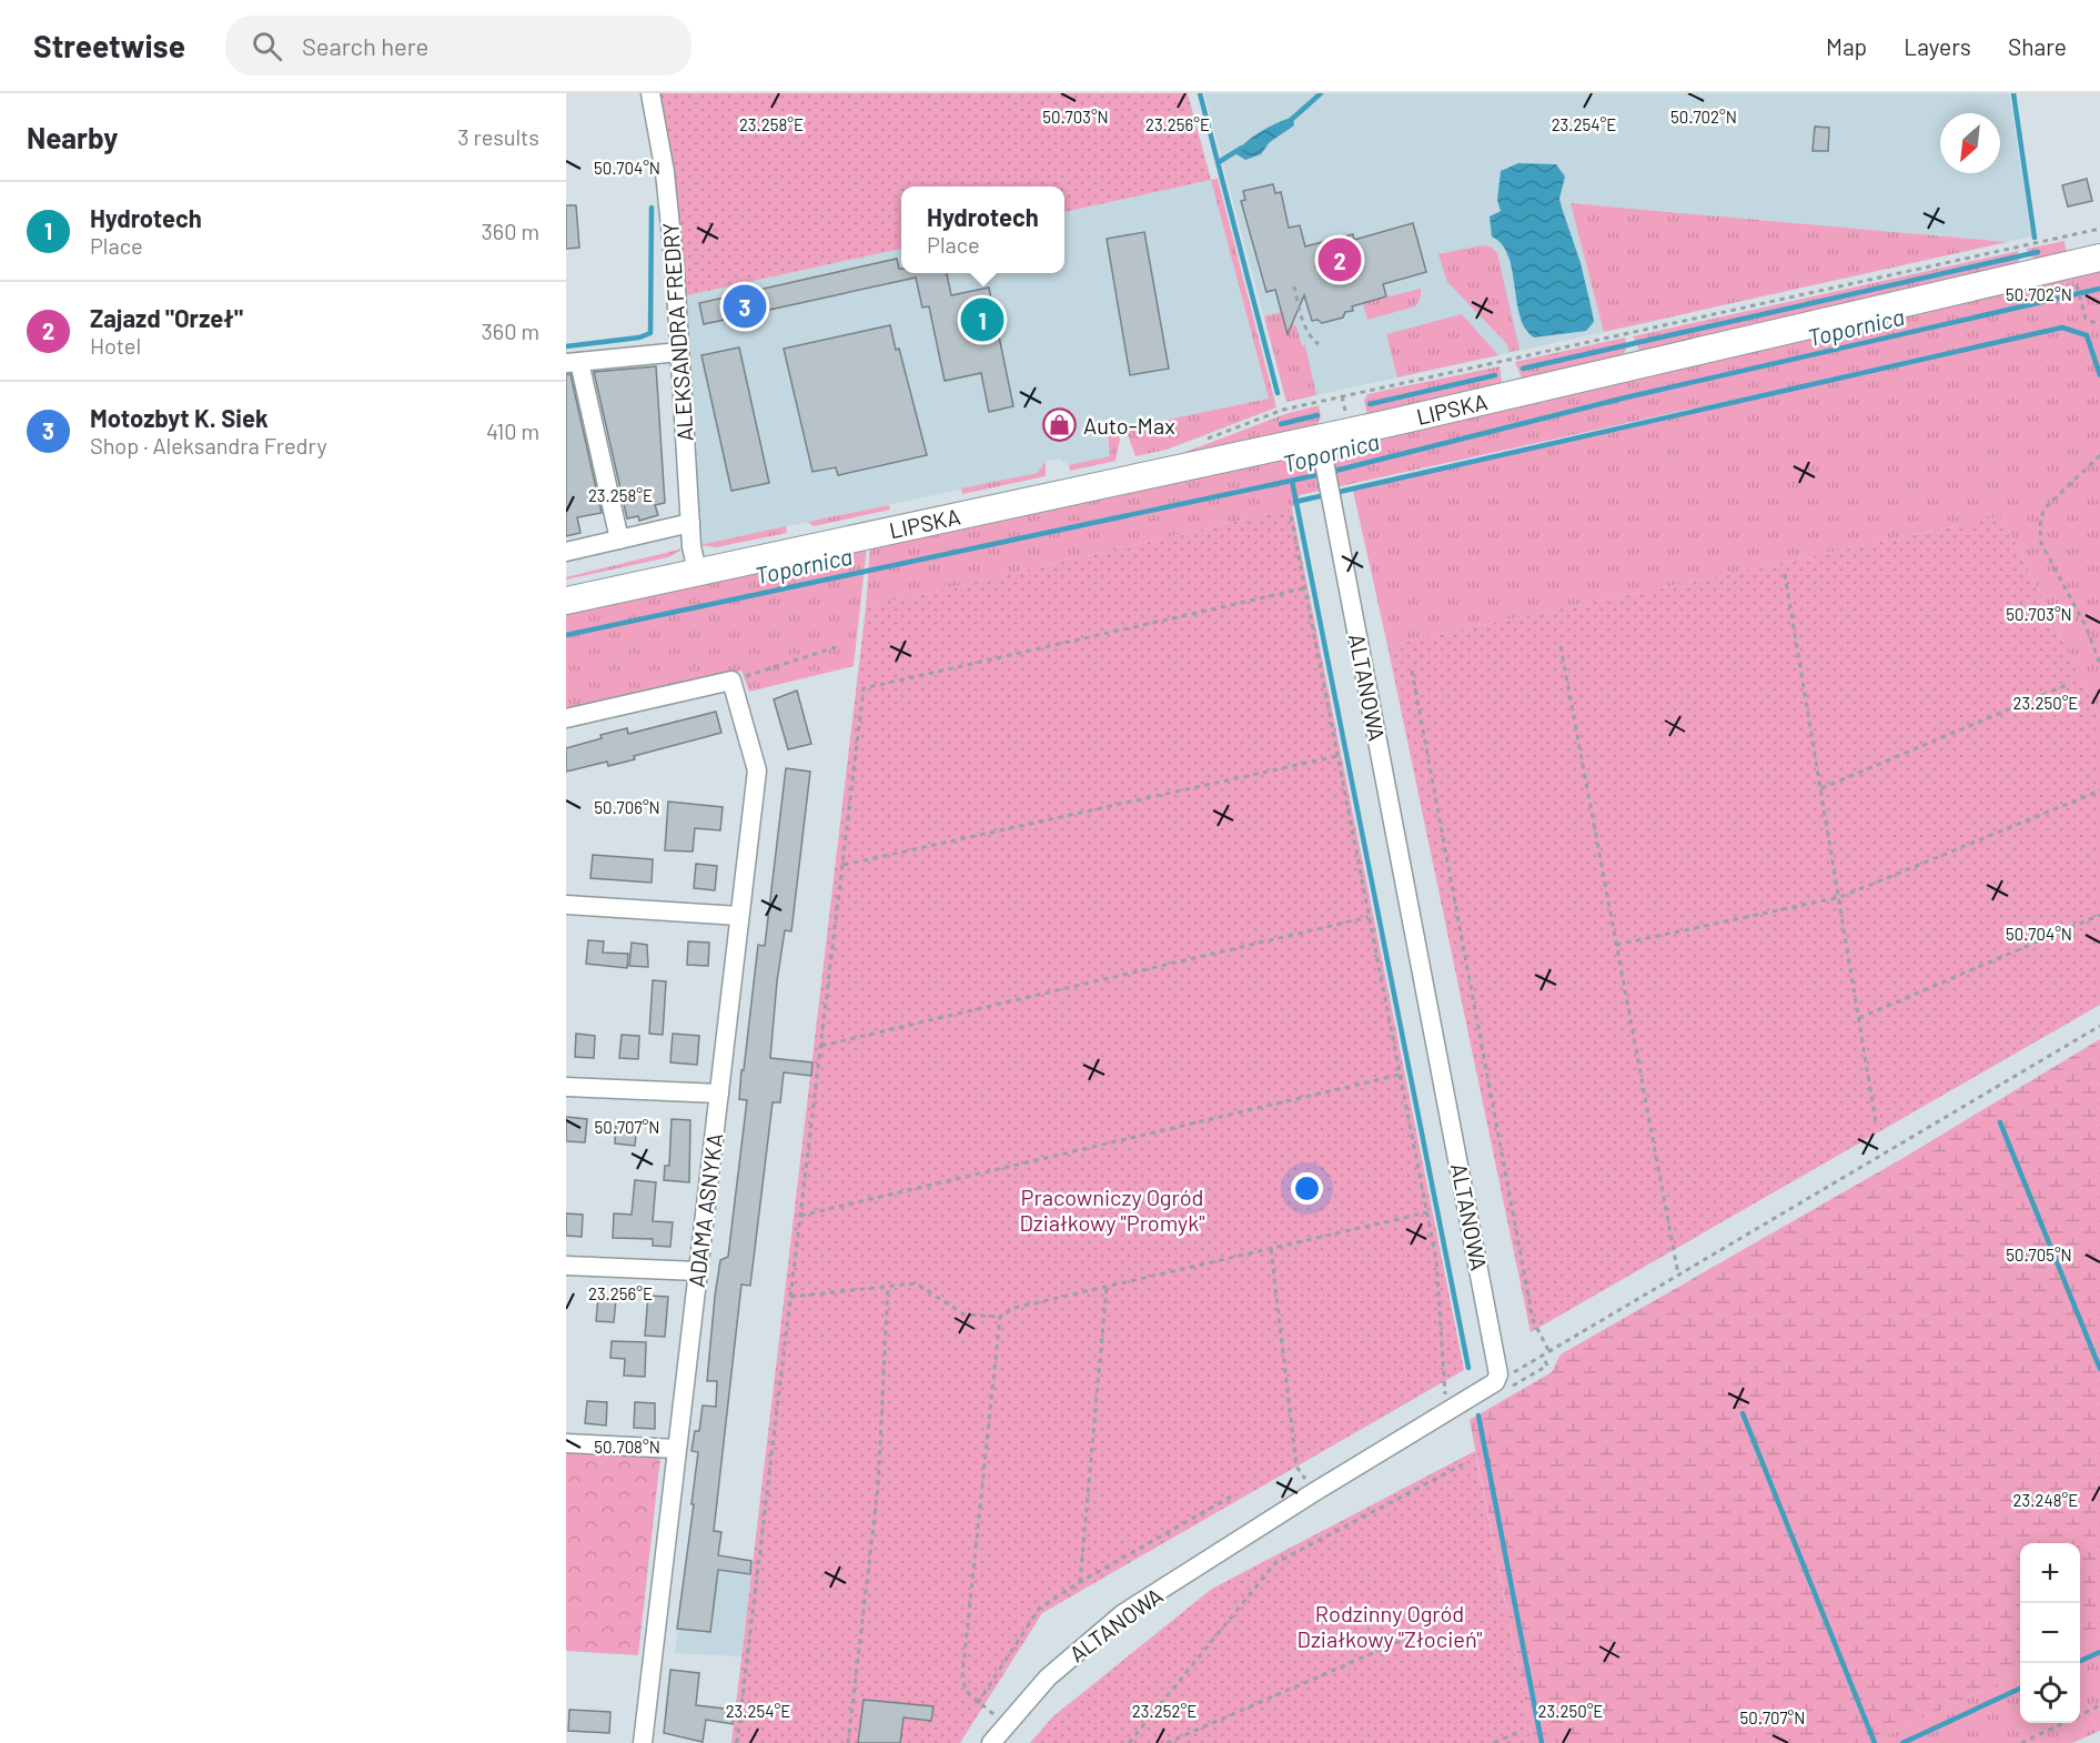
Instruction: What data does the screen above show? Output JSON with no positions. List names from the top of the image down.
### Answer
{
  "streets": {
    "main road": ["LIPSKA"],
    "street": ["ALEKSANDRA FREDRY", "ALTANOWA", "ADAMA ASNYKA"]
  },
  "crossings": [
    ["ALEKSANDRA FREDRY", "LIPSKA"],
    ["LIPSKA", "ALTANOWA"]
  ],
  "water": ["Topornica"],
  "parks": ["Pracowniczy Ogród Działkowy \"Promyk\"", "Rodzinny Ogród Działkowy \"Złocień\""],
  "places": {
    "shop": ["Auto-Max"]
  },
  "north": "bottom left",
  "page": {
    "header": "Streetwise",
    "search": "Search here",
    "nav": ["Map", "Layers", "Share"],
    "heading": ["Nearby", "3 results"],
    "list": [
      {
        "mark": "1",
        "name": "Hydrotech",
        "note": "Place",
        "value": "360 m"
      },
      {
        "mark": "2",
        "name": "Zajazd \"Orzeł\"",
        "note": "Hotel",
        "value": "360 m"
      },
      {
        "mark": "3",
        "name": "Motozbyt K. Siek",
        "note": "Shop · Aleksandra Fredry",
        "value": "410 m"
      }
    ],
    "popup": ["Hydrotech", "Place"],
    "pins": ["2", "3", "1"],
    "map_buttons": ["+", "−"]
  },
  "coordinates": [
    "50.703°N",
    "50.702°N",
    "23.258°E",
    "23.256°E",
    "23.254°E",
    "50.704°N",
    "23.250°E",
    "50.706°N",
    "50.707°N",
    "50.705°N",
    "50.708°N",
    "23.248°E",
    "23.252°E"
  ]
}
